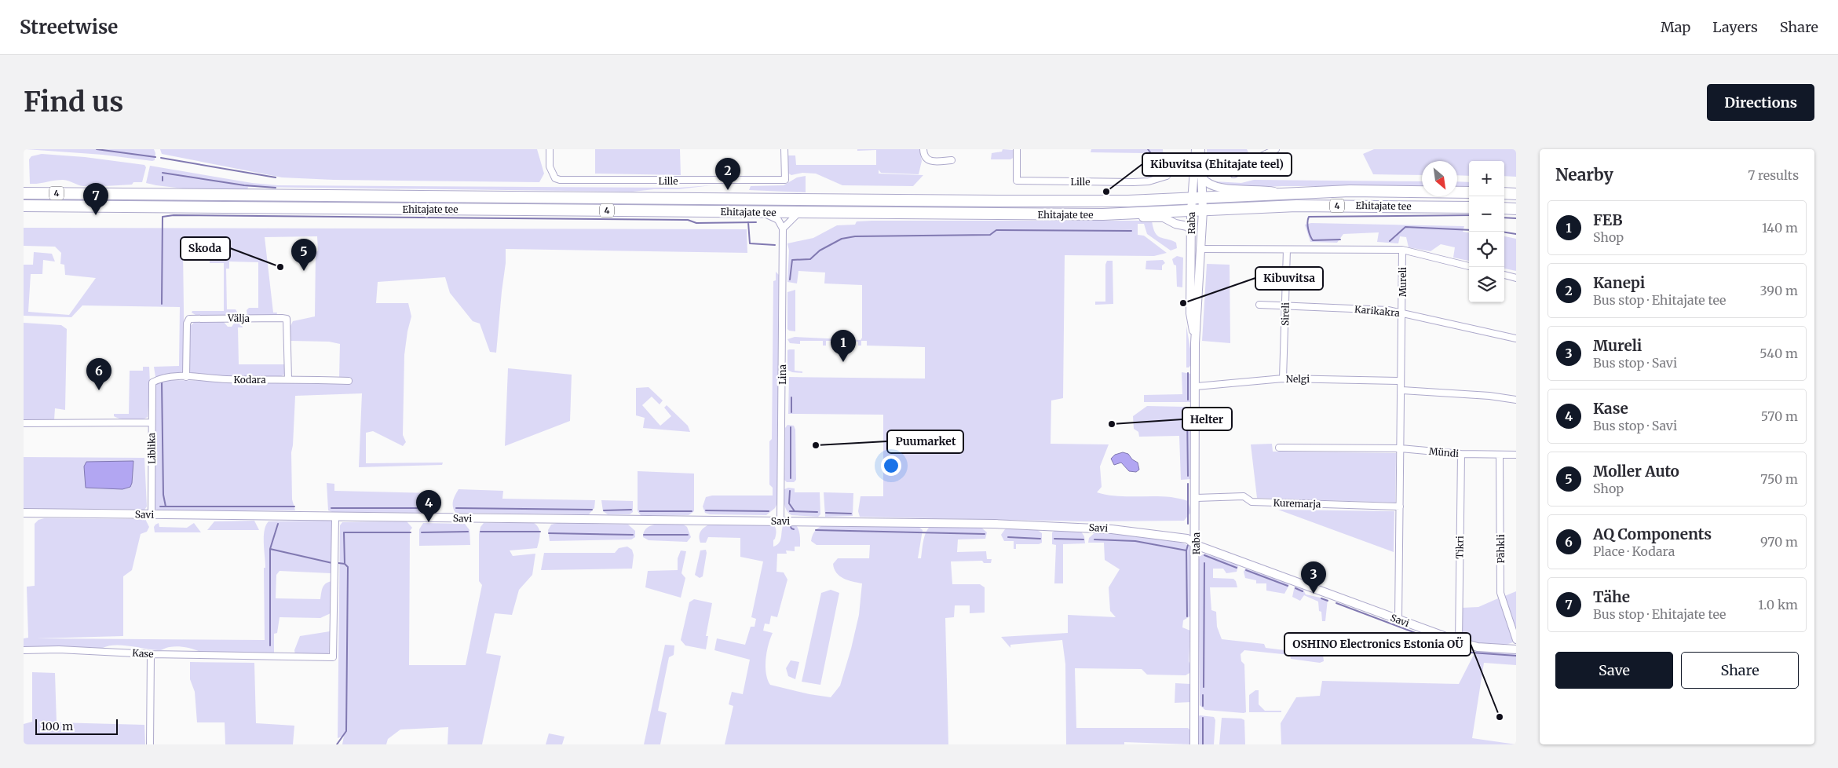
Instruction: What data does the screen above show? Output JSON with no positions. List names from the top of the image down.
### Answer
{
  "streets": {
    "highway": ["4", "Ehitajate tee"],
    "street": [
      "Lille",
      "Raba",
      "Mureli",
      "Karikakra",
      "Sireli",
      "Välja",
      "Lina",
      "Nelgi",
      "Kodara",
      "Liblika",
      "Mündi",
      "Kuremarja",
      "Savi",
      "Tikri",
      "Pähkli",
      "Kase"
    ]
  },
  "crossings": [
    ["Ehitajate tee", "Raba"],
    ["Raba", "Nelgi"],
    ["Raba", "Kuremarja"],
    ["Raba", "Savi"],
    ["Mureli", "Karikakra"],
    ["Mureli", "Nelgi"],
    ["Mureli", "Mündi"],
    ["Mureli", "Kuremarja"],
    ["Mureli", "Savi"],
    ["Karikakra", "Sireli"],
    ["Sireli", "Nelgi"],
    ["Välja", "Kodara"],
    ["Lina", "Savi"],
    ["Kodara", "Liblika"],
    ["Liblika", "Savi"],
    ["Mündi", "Tikri"],
    ["Mündi", "Pähkli"],
    ["Savi", "Tikri"],
    ["Savi", "Kase"]
  ],
  "places": [
    "Kibuvitsa (Ehitajate teel)",
    "Skoda",
    "Kibuvitsa",
    "Helter",
    "Puumarket",
    "OSHINO Electronics Estonia OÜ"
  ],
  "scale_bar": "100 m",
  "north": "bottom right",
  "page": {
    "header": "Streetwise",
    "nav": ["Map", "Layers", "Share"],
    "buttons": [
      "Directions",
      ["Save", "Share"]
    ],
    "title": "Find us",
    "heading": ["Nearby", "7 results"],
    "pins": [
      "2",
      "7",
      "5",
      "1",
      "6",
      "4",
      "3"
    ],
    "map_buttons": ["+", "−"],
    "list": [
      {
        "mark": "1",
        "name": "FEB",
        "note": "Shop",
        "value": "140 m"
      },
      {
        "mark": "2",
        "name": "Kanepi",
        "note": "Bus stop · Ehitajate tee",
        "value": "390 m"
      },
      {
        "mark": "3",
        "name": "Mureli",
        "note": "Bus stop · Savi",
        "value": "540 m"
      },
      {
        "mark": "4",
        "name": "Kase",
        "note": "Bus stop · Savi",
        "value": "570 m"
      },
      {
        "mark": "5",
        "name": "Moller Auto",
        "note": "Shop",
        "value": "750 m"
      },
      {
        "mark": "6",
        "name": "AQ Components",
        "note": "Place · Kodara",
        "value": "970 m"
      },
      {
        "mark": "7",
        "name": "Tähe",
        "note": "Bus stop · Ehitajate tee",
        "value": "1.0 km"
      }
    ],
    "scale": "100 m"
  }
}
